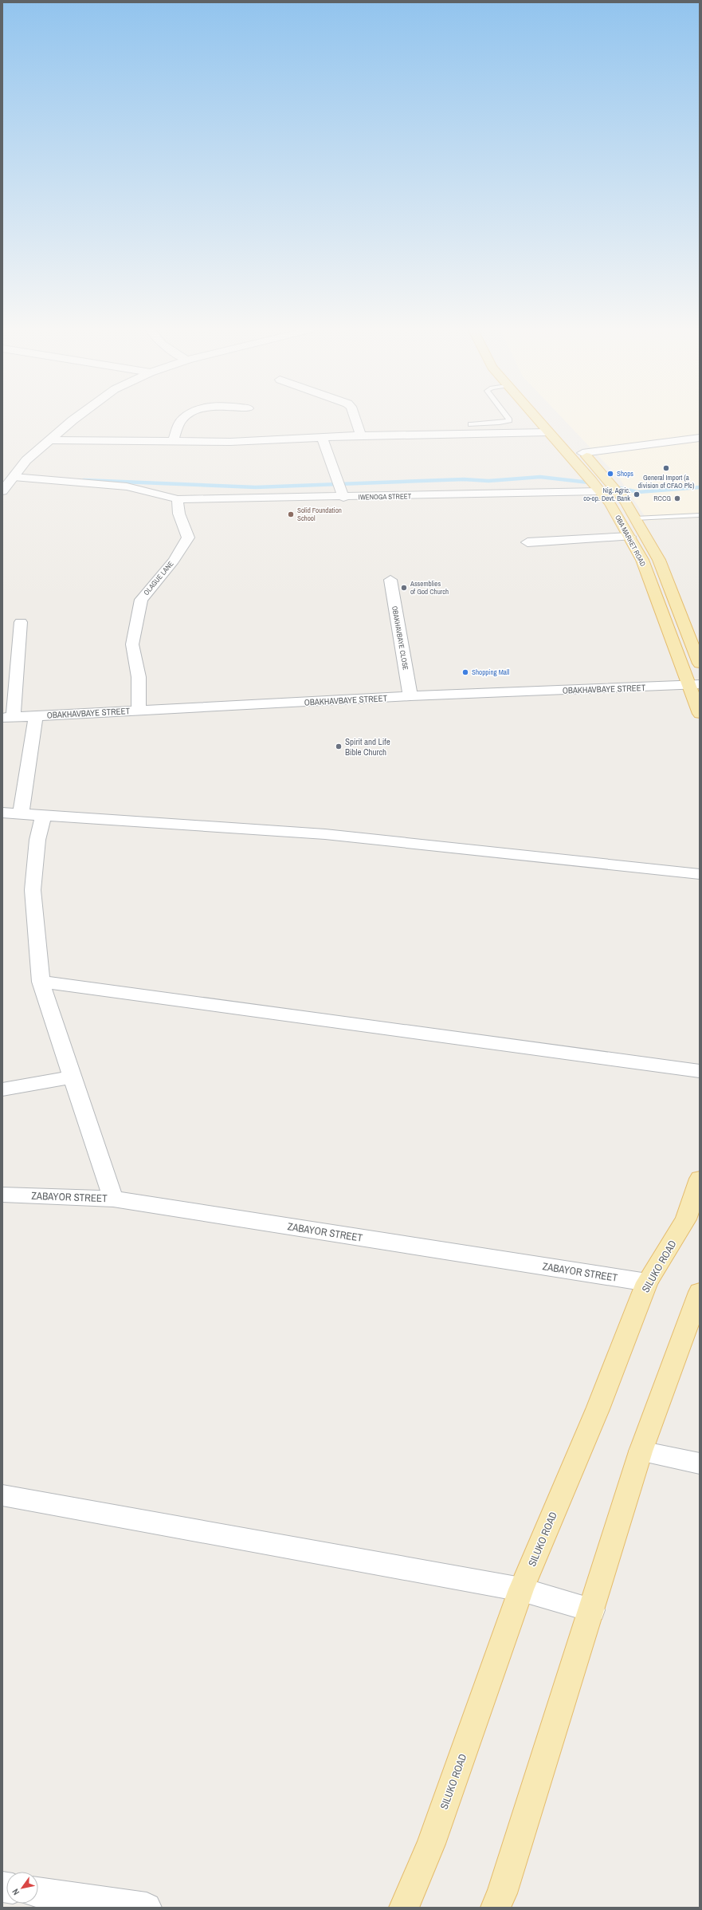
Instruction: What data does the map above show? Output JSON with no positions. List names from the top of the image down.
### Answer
{
  "streets": {
    "main road": ["OBA MARKET ROAD", "SILUKO ROAD"],
    "street": [
      "IWENOGA STREET",
      "OLAGUE LANE",
      "OBAKHAVBAYE CLOSE",
      "OBAKHAVBAYE STREET",
      "ZABAYOR STREET"
    ]
  },
  "crossings": [
    ["IWENOGA STREET", "OBA MARKET ROAD"],
    ["IWENOGA STREET", "OLAGUE LANE"],
    ["OBA MARKET ROAD", "OBAKHAVBAYE STREET"],
    ["OLAGUE LANE", "OBAKHAVBAYE STREET"],
    ["OBAKHAVBAYE CLOSE", "OBAKHAVBAYE STREET"],
    ["ZABAYOR STREET", "SILUKO ROAD"]
  ],
  "places": [
    "General Import (a division of CFAO Plc)",
    "Shops",
    "Nig. Agric. co-op. Devt. Bank",
    "RCCG",
    "Solid Foundation School",
    "Assemblies of God Church",
    "Shopping Mall",
    "Spirit and Life Bible Church"
  ],
  "north": "bottom left"
}
